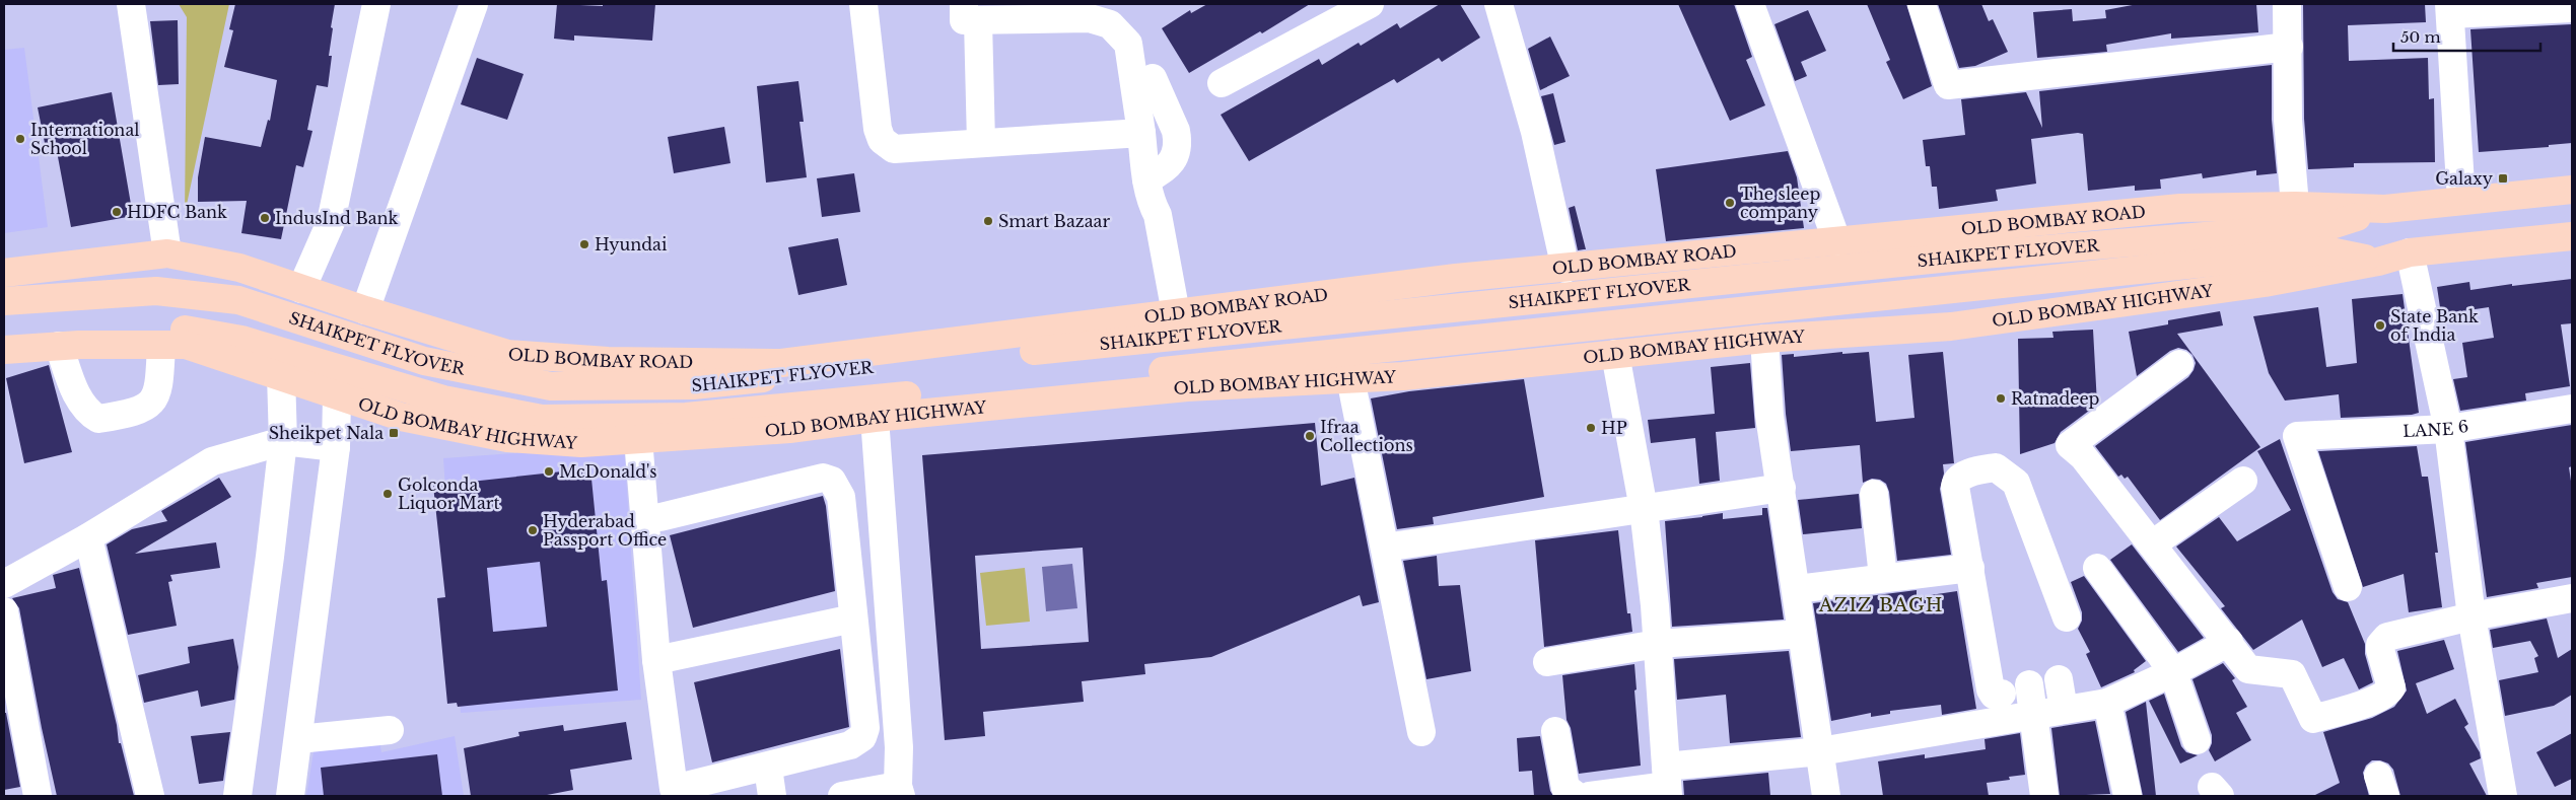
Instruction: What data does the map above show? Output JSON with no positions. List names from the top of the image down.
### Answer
{
  "streets": {
    "main road": ["OLD BOMBAY ROAD", "SHAIKPET FLYOVER", "OLD BOMBAY HIGHWAY"],
    "street": ["LANE 6"]
  },
  "crossings": [
    ["SHAIKPET FLYOVER", "OLD BOMBAY HIGHWAY"]
  ],
  "districts": ["AZIZ BAGH"],
  "places": {
    "other": [
      "International School",
      "The sleep company",
      "HDFC Bank",
      "IndusInd Bank",
      "Smart Bazaar",
      "Hyundai",
      "State Bank of India",
      "Ratnadeep",
      "HP",
      "Ifraa Collections",
      "McDonald's",
      "Golconda Liquor Mart",
      "Hyderabad Passport Office"
    ],
    "transit": ["Galaxy", "Sheikpet Nala"]
  },
  "scale_bar": "50 m"
}
